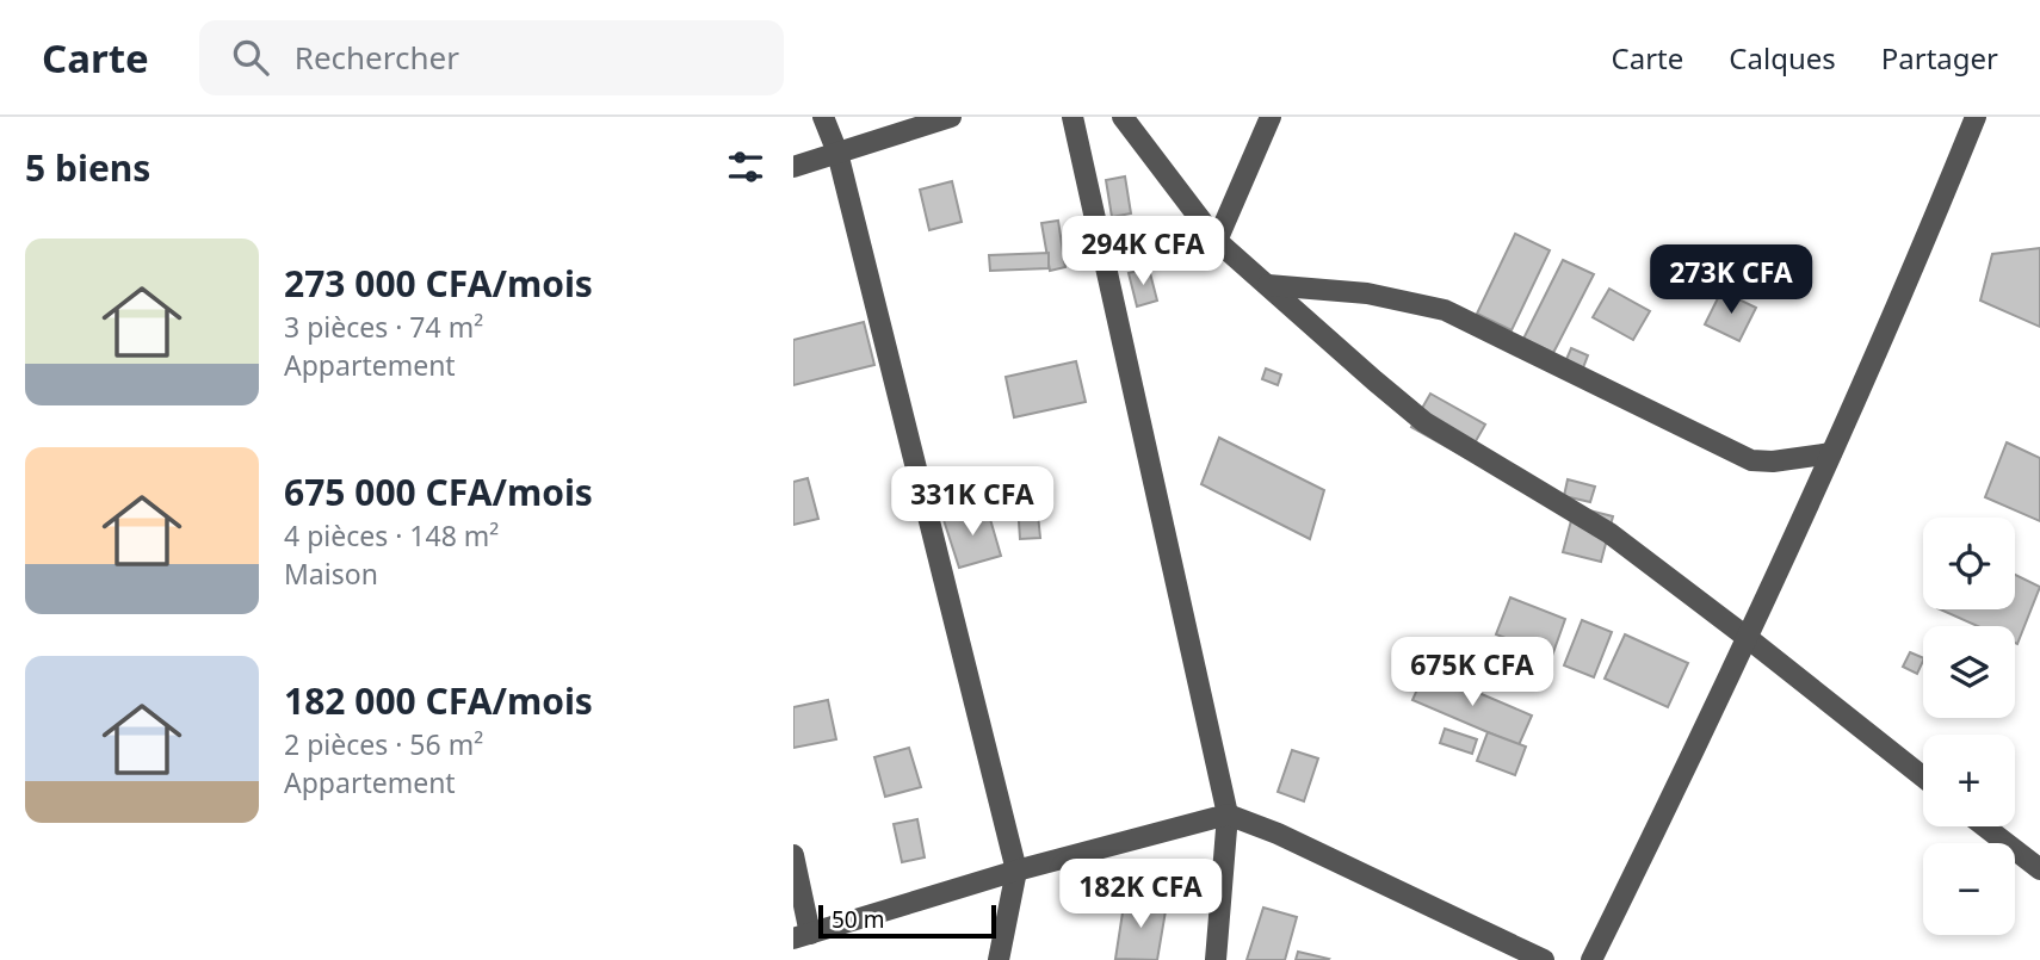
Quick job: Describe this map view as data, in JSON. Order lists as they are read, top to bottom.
{
  "scale_bar": "50 m",
  "page": {
    "header": "Carte",
    "search": "Rechercher",
    "nav": ["Carte", "Calques", "Partager"],
    "heading": "5 biens",
    "price": [
      "294K CFA",
      "273K CFA",
      "331K CFA",
      "675K CFA",
      "182K CFA"
    ],
    "list": [
      {
        "name": "273 000 CFA/mois",
        "note": "3 pièces · 74 m² · Appartement"
      },
      {
        "name": "675 000 CFA/mois",
        "note": "4 pièces · 148 m² · Maison"
      },
      {
        "name": "182 000 CFA/mois",
        "note": "2 pièces · 56 m² · Appartement"
      }
    ],
    "map_buttons": ["+", "−"],
    "scale": "50 m"
  }
}
